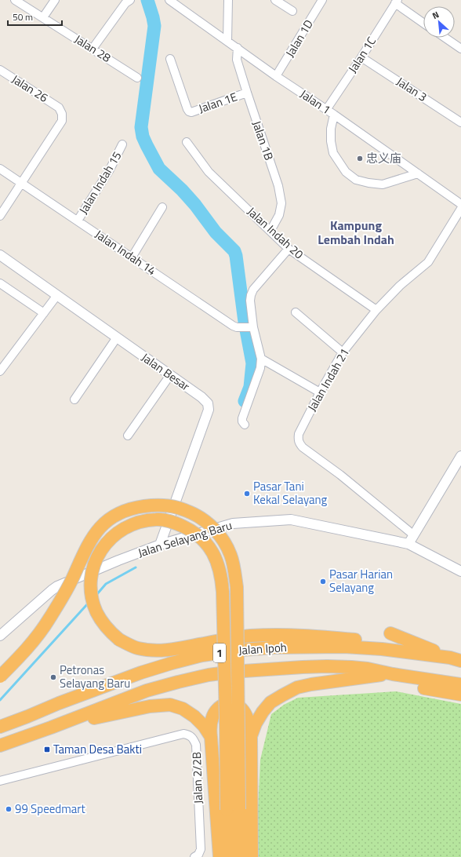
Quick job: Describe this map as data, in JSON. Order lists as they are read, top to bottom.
{
  "streets": {
    "highway": ["Jalan Ipoh", "1"],
    "street": [
      "Jalan 1D",
      "Jalan 28",
      "Jalan 1C",
      "Jalan 26",
      "Jalan 3",
      "Jalan 1",
      "Jalan 1E",
      "Jalan 1B",
      "Jalan Indah 15",
      "Jalan Indah 20",
      "Jalan Indah 14",
      "Jalan Besar",
      "Jalan Indah 21",
      "Jalan Selayang Baru",
      "Jalan 2/2B"
    ]
  },
  "crossings": [
    ["Jalan 1D", "Jalan 1"],
    ["Jalan 1C", "Jalan 3"],
    ["Jalan 1C", "Jalan 1"],
    ["Jalan 26", "Jalan Indah 14"],
    ["Jalan 1", "Jalan 1B"],
    ["Jalan 1E", "Jalan 1B"],
    ["Jalan 1B", "Jalan Indah 20"],
    ["Jalan Indah 15", "Jalan Indah 14"],
    ["Jalan Indah 20", "Jalan Indah 21"],
    ["Jalan Besar", "Jalan Selayang Baru"]
  ],
  "districts": ["Kampung Lembah Indah"],
  "places": {
    "other": [
      "忠义庙",
      "Pasar Tani Kekal Selayang",
      "Pasar Harian Selayang",
      "Petronas Selayang Baru",
      "99 Speedmart"
    ],
    "transit": ["Taman Desa Bakti"]
  },
  "scale_bar": "50 m",
  "north": "top left"
}
